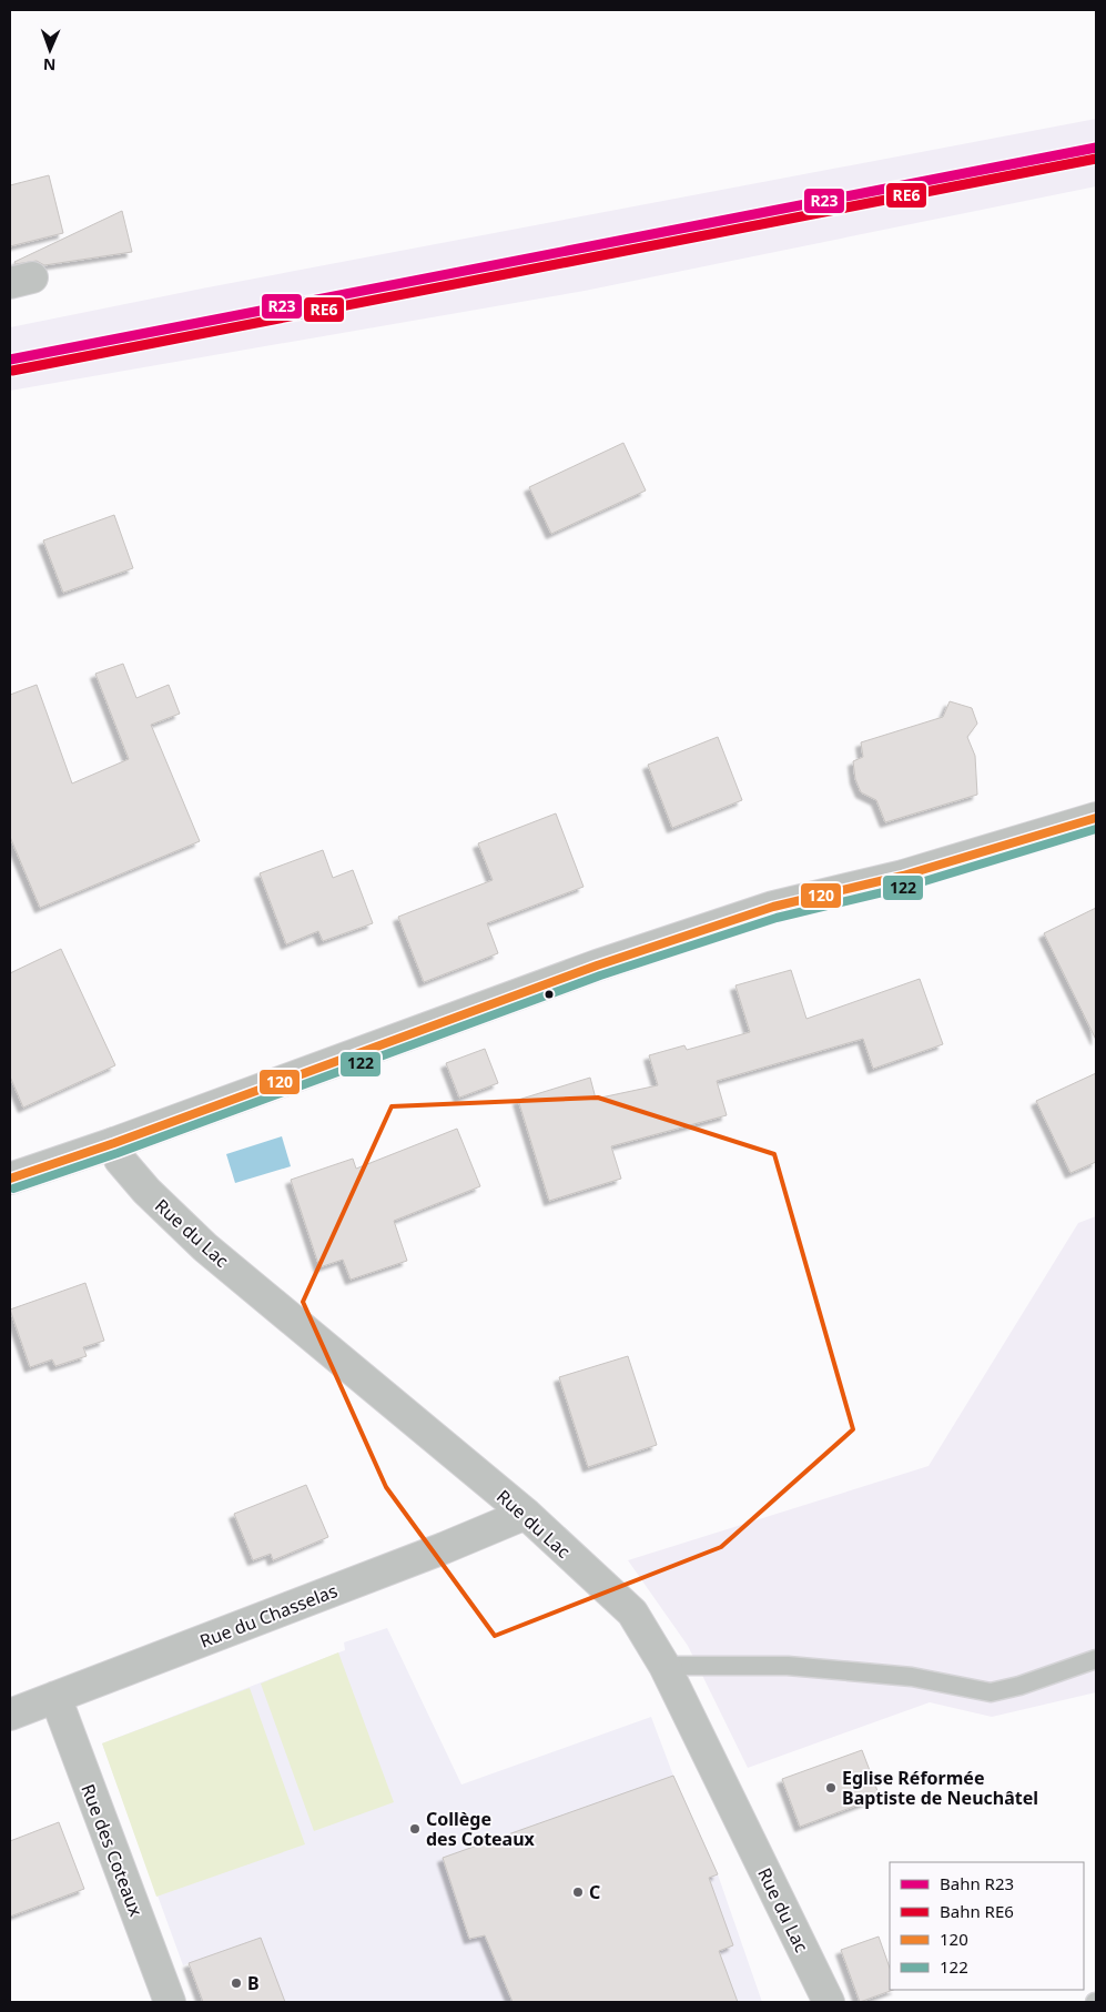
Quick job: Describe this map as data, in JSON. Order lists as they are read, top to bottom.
{
  "streets": {
    "street": ["Rue du Lac", "Rue du Chasselas", "Rue des Coteaux"]
  },
  "crossings": [
    ["Rue du Lac", "Rue du Chasselas"],
    ["Rue du Chasselas", "Rue des Coteaux"]
  ],
  "places": [
    "Eglise Réformée Baptiste de Neuchâtel",
    "Collège des Coteaux",
    "C",
    "B"
  ],
  "lines": [
    "rail line R23",
    "rail line RE6",
    "transit line 120",
    "transit line 122"
  ],
  "legend": [
    "Bahn R23",
    "Bahn RE6",
    "120",
    "122"
  ],
  "north": "bottom"
}
